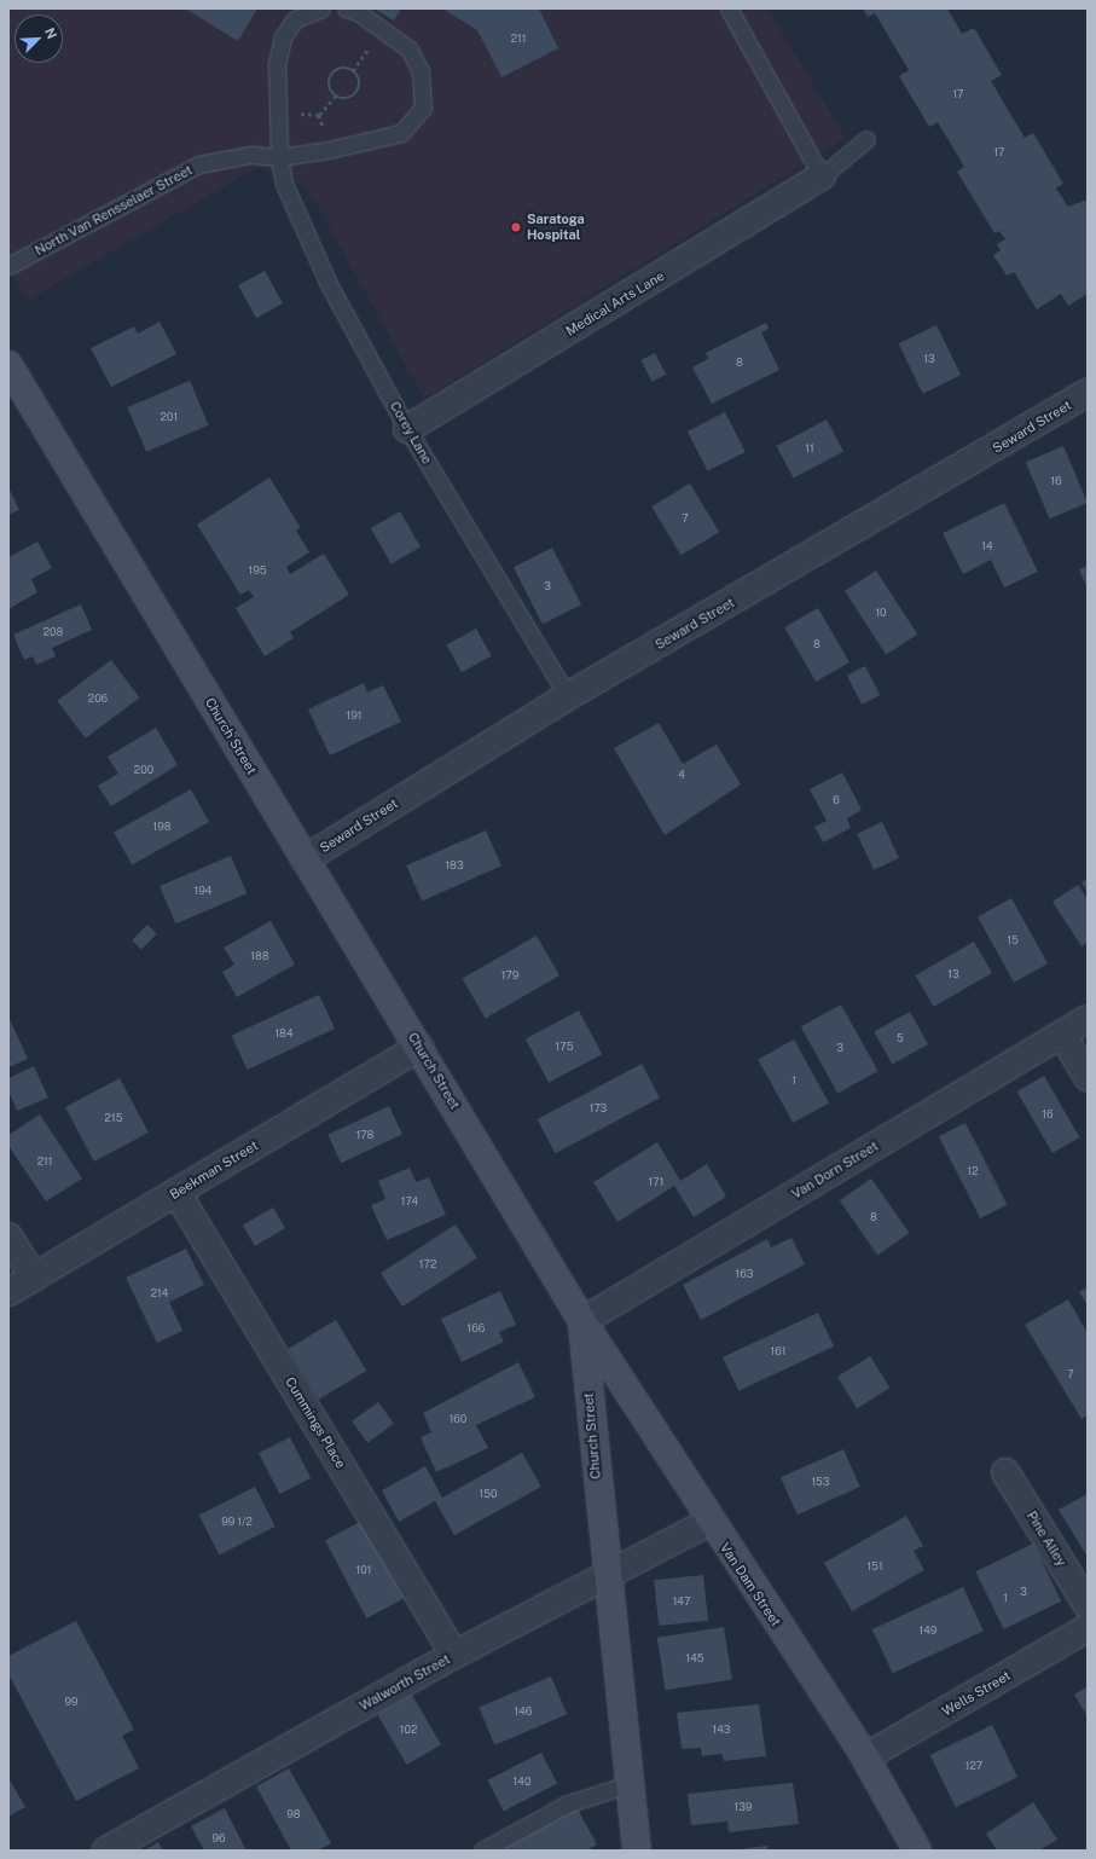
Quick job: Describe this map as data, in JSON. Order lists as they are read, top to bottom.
{
  "streets": {
    "main road": ["Church Street", "Van Dam Street"],
    "street": [
      "Medical Arts Lane",
      "Seward Street",
      "Beekman Street",
      "Van Dorn Street",
      "Cummings Place",
      "Pine Alley",
      "Walworth Street",
      "Wells Street"
    ],
    "lane": ["North Van Rensselaer Street", "Corey Lane"]
  },
  "crossings": [
    ["North Van Rensselaer Street", "Corey Lane"],
    ["Medical Arts Lane", "Corey Lane"],
    ["Seward Street", "Corey Lane"],
    ["Seward Street", "Church Street"],
    ["Church Street", "Beekman Street"],
    ["Church Street", "Van Dorn Street"],
    ["Church Street", "Van Dam Street"],
    ["Church Street", "Walworth Street"],
    ["Beekman Street", "Cummings Place"],
    ["Van Dorn Street", "Van Dam Street"],
    ["Cummings Place", "Walworth Street"],
    ["Van Dam Street", "Walworth Street"],
    ["Van Dam Street", "Wells Street"]
  ],
  "places": ["Saratoga Hospital"],
  "house_numbers": [
    "211",
    "17",
    "17",
    "13",
    "8",
    "201",
    "11",
    "16",
    "7",
    "14",
    "195",
    "3",
    "10",
    "208",
    "8",
    "206",
    "191",
    "200",
    "4",
    "6",
    "198",
    "183",
    "194",
    "15",
    "188",
    "13",
    "179",
    "184",
    "5",
    "175",
    "3",
    "1",
    "173",
    "16",
    "215",
    "178",
    "211",
    "12",
    "171",
    "174",
    "8",
    "172",
    "163",
    "214",
    "166",
    "161",
    "7",
    "160",
    "153",
    "150",
    "99 1/2",
    "151",
    "101",
    "3",
    "1",
    "147",
    "149",
    "145",
    "99",
    "146",
    "102",
    "143",
    "127",
    "140",
    "139",
    "98",
    "96"
  ],
  "north": "top right"
}
